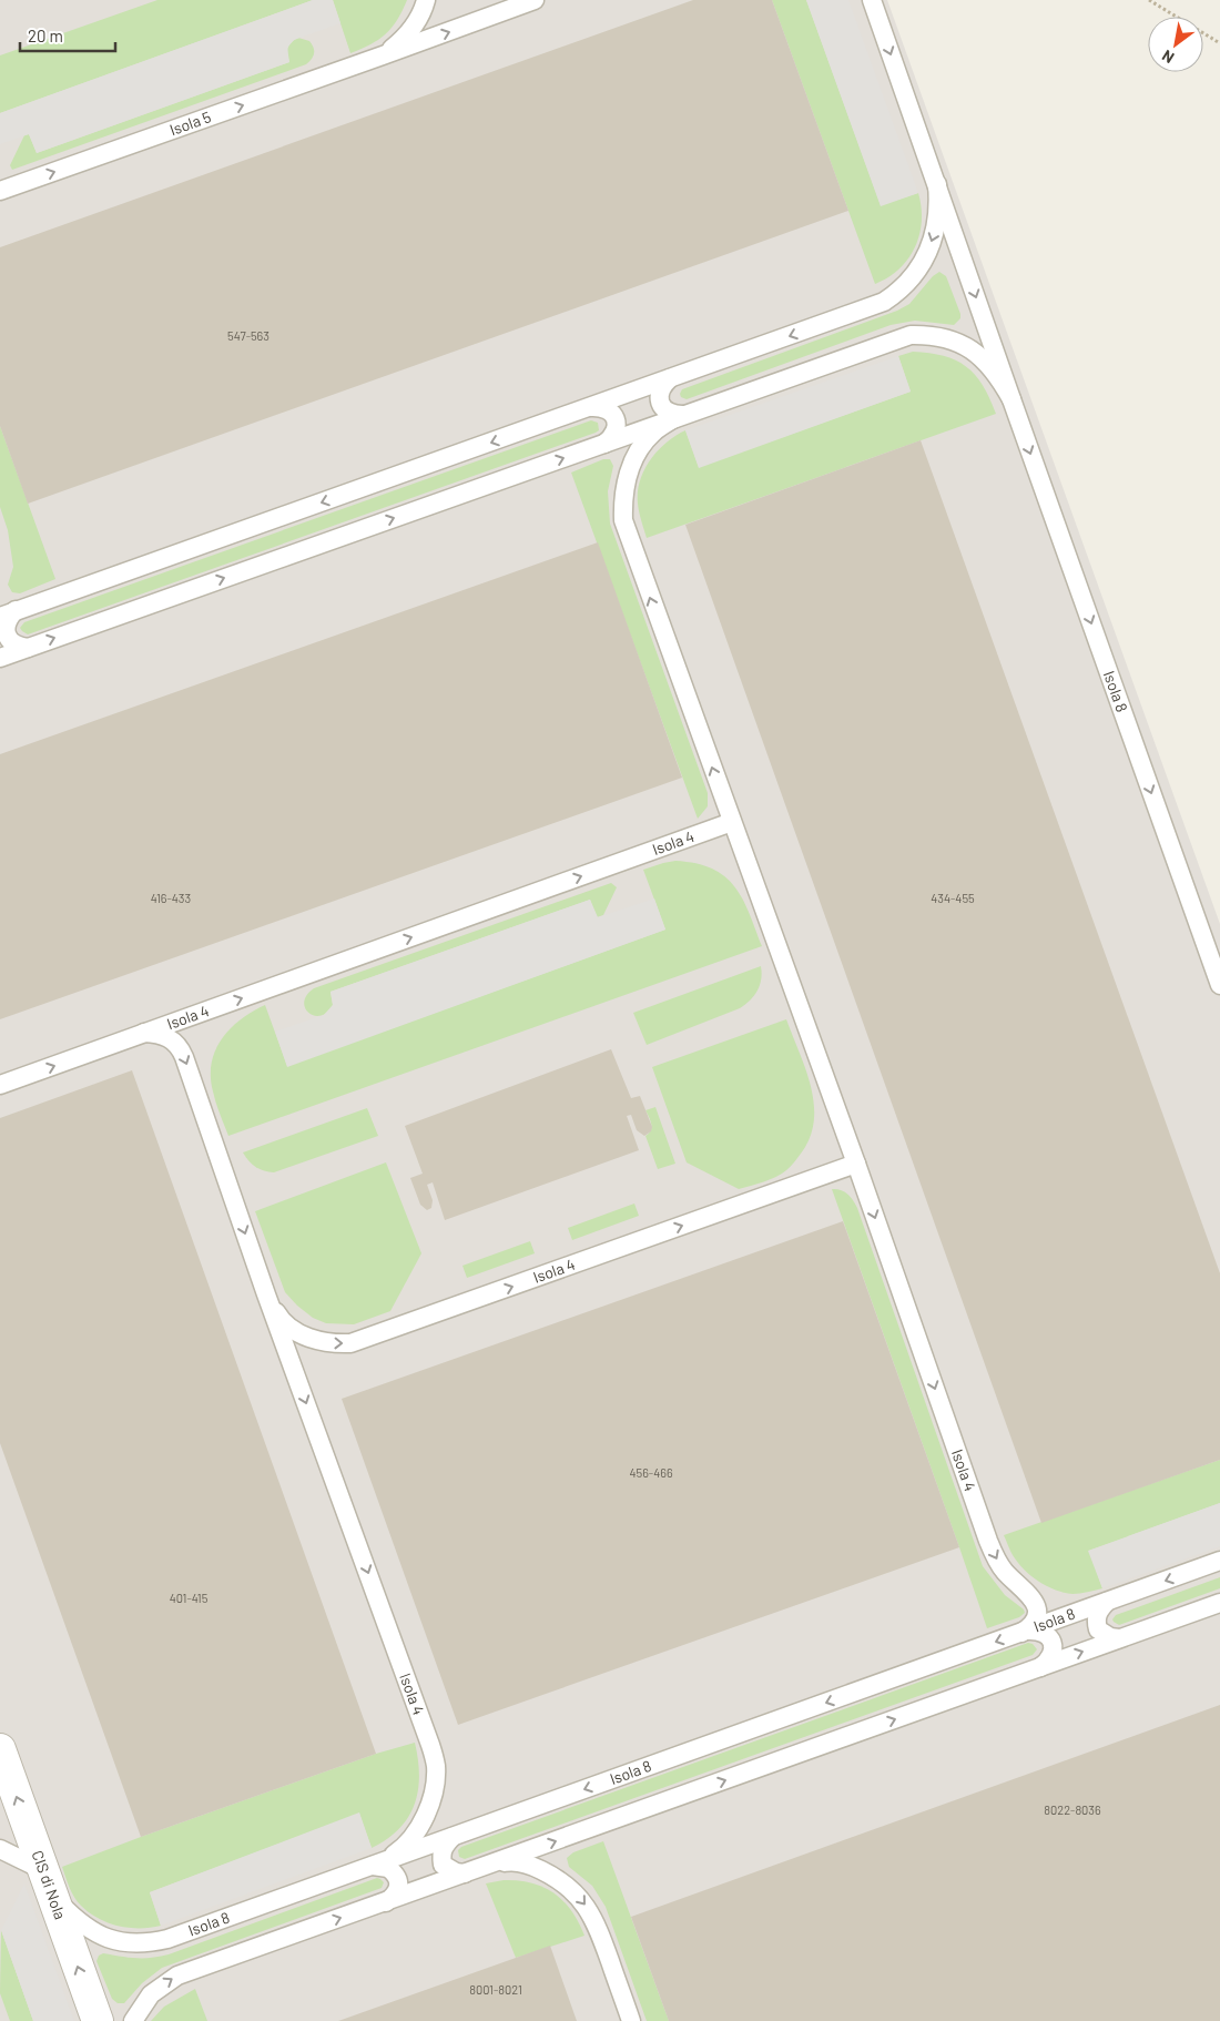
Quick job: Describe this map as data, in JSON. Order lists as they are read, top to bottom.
{
  "streets": {
    "street": ["CIS di Nola"],
    "lane": ["Isola 5", "Isola 8", "Isola 4"]
  },
  "crossings": [
    ["Isola 8", "Isola 4"],
    ["Isola 8", "CIS di Nola"]
  ],
  "one_way": ["Isola 5", "CIS di Nola"],
  "house_numbers": [
    "547-563",
    "416-433",
    "434-455",
    "456-466",
    "401-415",
    "8022-8036",
    "8001-8021"
  ],
  "scale_bar": "20 m",
  "north": "bottom left"
}
